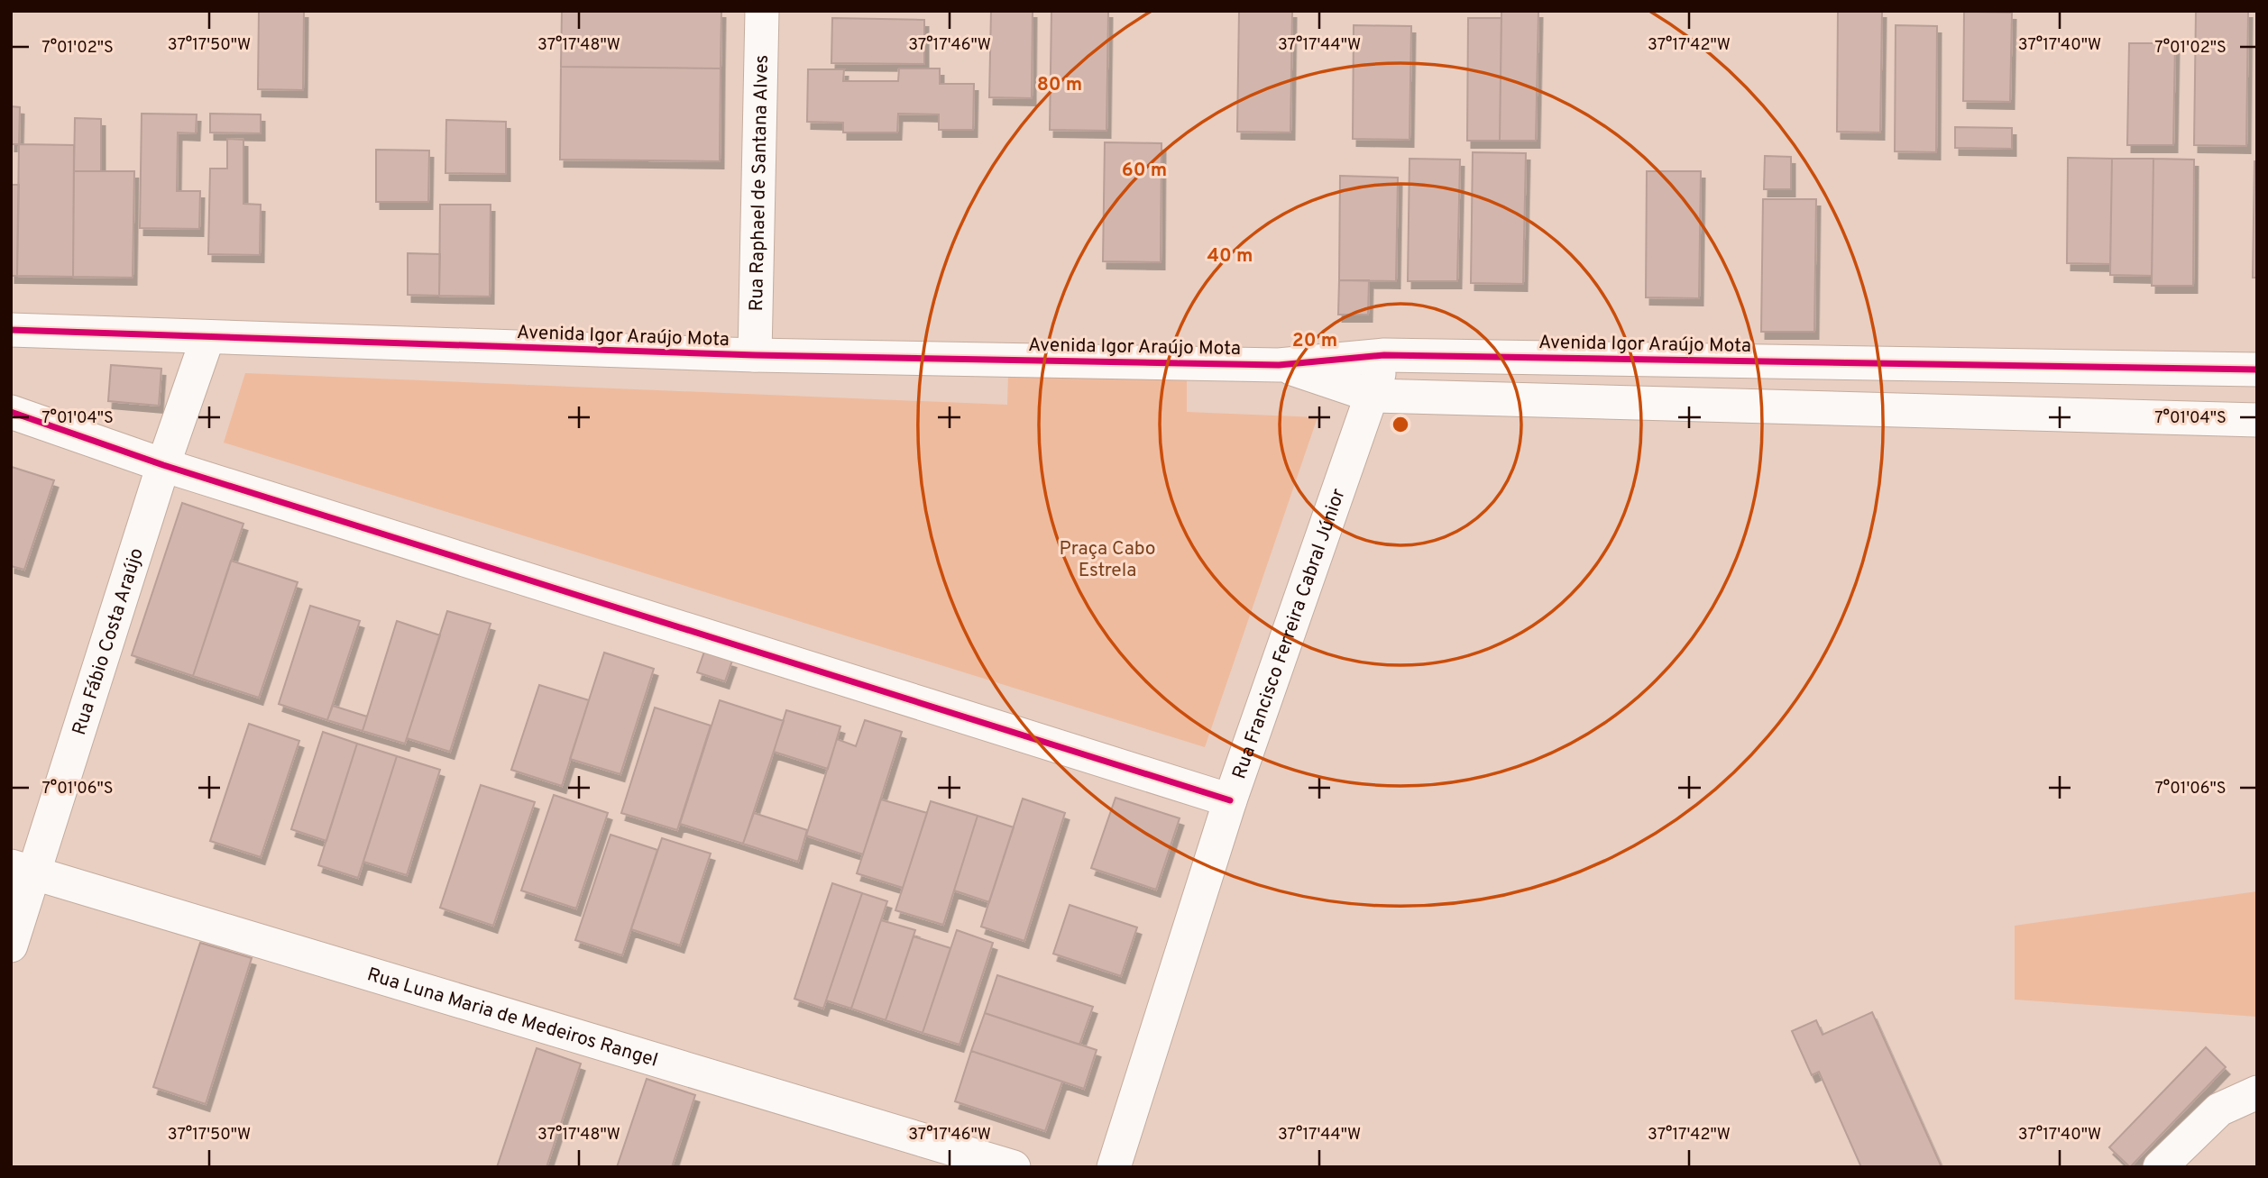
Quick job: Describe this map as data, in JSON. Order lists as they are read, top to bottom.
{
  "streets": {
    "street": [
      "Rua Raphael de Santana Alves",
      "Avenida Igor Araújo Mota",
      "Rua Francisco Ferreira Cabral Júnior",
      "Rua Fábio Costa Araújo",
      "Rua Luna Maria de Medeiros Rangel"
    ]
  },
  "crossings": [
    ["Rua Raphael de Santana Alves", "Avenida Igor Araújo Mota"],
    ["Avenida Igor Araújo Mota", "Rua Francisco Ferreira Cabral Júnior"],
    ["Avenida Igor Araújo Mota", "Rua Fábio Costa Araújo"],
    ["Rua Fábio Costa Araújo", "Rua Luna Maria de Medeiros Rangel"]
  ],
  "parks": ["Praça Cabo Estrela"],
  "coordinates": [
    "37°17'50\"W",
    "37°17'48\"W",
    "37°17'46\"W",
    "37°17'44\"W",
    "37°17'42\"W",
    "37°17'40\"W",
    "7°01'02\"S",
    "7°01'04\"S",
    "7°01'06\"S"
  ],
  "rings": [
    "80 m",
    "60 m",
    "40 m",
    "20 m"
  ]
}
